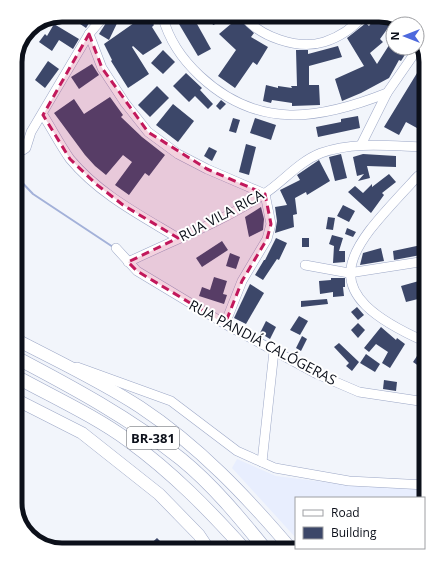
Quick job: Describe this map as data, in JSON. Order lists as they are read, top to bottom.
{
  "streets": {
    "highway": ["BR-381"],
    "street": ["RUA VILA RICA", "RUA PANDIÁ CALÓGERAS"]
  },
  "crossings": [
    ["RUA VILA RICA", "RUA PANDIÁ CALÓGERAS"]
  ],
  "legend": ["Road", "Building"],
  "north": "left"
}
